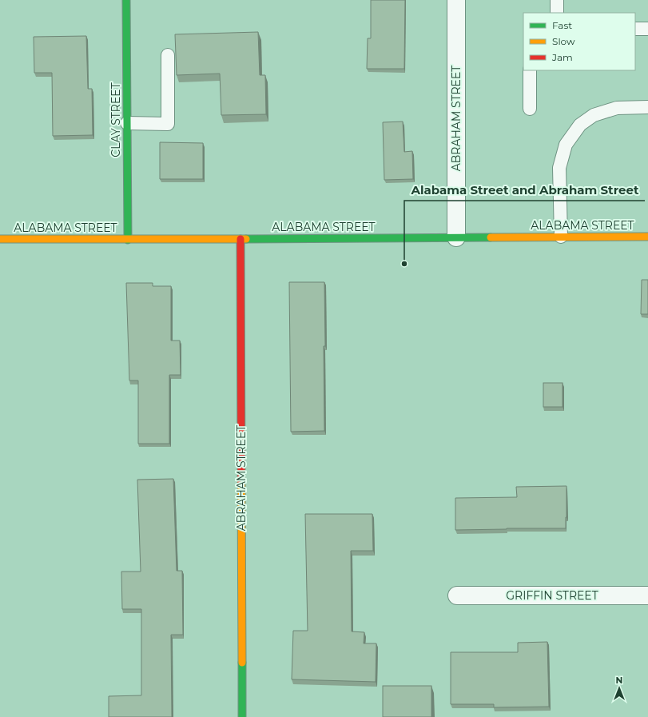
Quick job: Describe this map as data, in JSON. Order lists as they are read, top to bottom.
{
  "streets": {
    "street": [
      "ABRAHAM STREET",
      "CLAY STREET",
      "ALABAMA STREET",
      "GRIFFIN STREET"
    ]
  },
  "crossings": [
    ["ABRAHAM STREET", "ALABAMA STREET"],
    ["CLAY STREET", "ALABAMA STREET"]
  ],
  "places": ["Alabama Street and Abraham Street"],
  "legend": ["Fast", "Slow", "Jam"],
  "north": "top"
}
